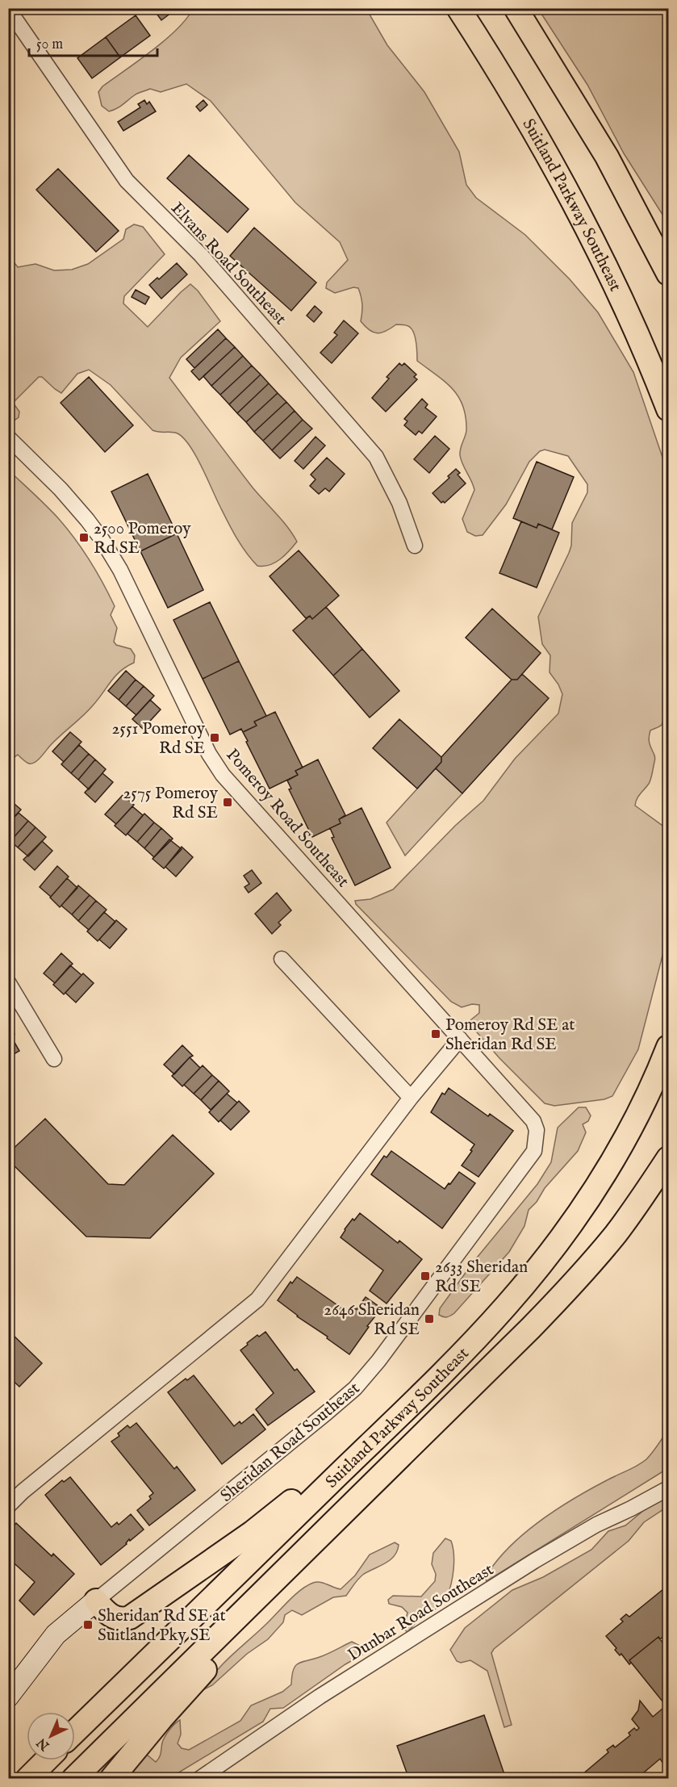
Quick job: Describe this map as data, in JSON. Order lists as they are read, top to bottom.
{
  "streets": {
    "highway": ["Suitland Parkway Southeast"],
    "main road": ["Sheridan Road Southeast"],
    "street": ["Elvans Road Southeast", "Pomeroy Road Southeast", "Dunbar Road Southeast"]
  },
  "crossings": [
    ["Pomeroy Road Southeast", "Sheridan Road Southeast"]
  ],
  "places": {
    "transit": [
      "2500 Pomeroy Rd SE",
      "2551 Pomeroy Rd SE",
      "2575 Pomeroy Rd SE",
      "Pomeroy Rd SE at Sheridan Rd SE",
      "2633 Sheridan Rd SE",
      "2646 Sheridan Rd SE",
      "Sheridan Rd SE at Suitland Pky SE"
    ]
  },
  "scale_bar": "50 m",
  "north": "bottom left"
}
